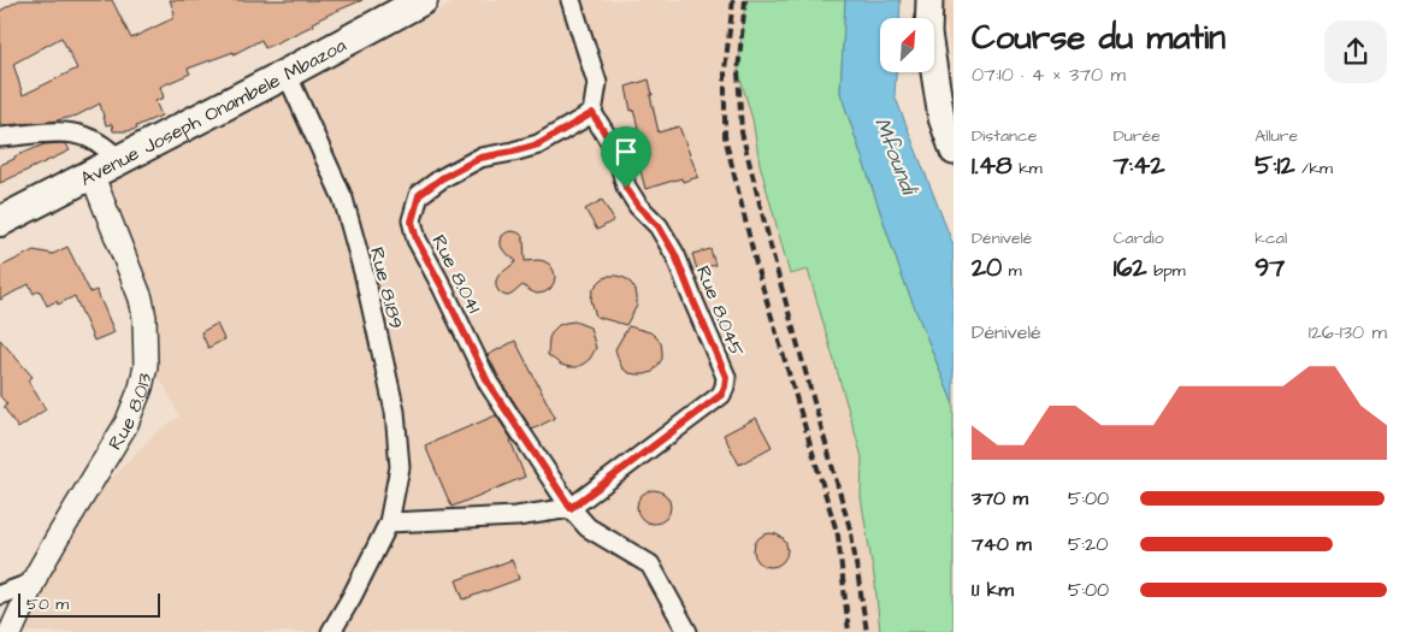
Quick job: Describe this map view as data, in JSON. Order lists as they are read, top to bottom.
{
  "streets": {
    "main road": ["Avenue Joseph Onambele Mbazoa"],
    "street": [
      "Rue 8.041",
      "Rue 8.189",
      "Rue 8.045",
      "Rue 8.013"
    ]
  },
  "crossings": [
    ["Avenue Joseph Onambele Mbazoa", "Rue 8.189"],
    ["Avenue Joseph Onambele Mbazoa", "Rue 8.013"],
    ["Rue 8.041", "Rue 8.045"]
  ],
  "water": ["Mfoundi"],
  "scale_bar": "50 m",
  "north": "top right",
  "page": {
    "heading": ["Course du matin", "07:10 · 4 × 370 m"],
    "stats": [
      ["Distance", "1.48 km"],
      ["Durée", "7:42"],
      ["Allure", "5:12 /km"],
      ["Dénivelé", "20 m"],
      ["Cardio", "162 bpm"],
      ["kcal", "97"]
    ],
    "chart": ["Dénivelé", "126–130 m"],
    "list": [
      {
        "name": "370 m",
        "note": "5:00"
      },
      {
        "name": "740 m",
        "note": "5:20"
      },
      {
        "name": "1.1 km",
        "note": "5:00"
      }
    ],
    "scale": "50 m"
  }
}
